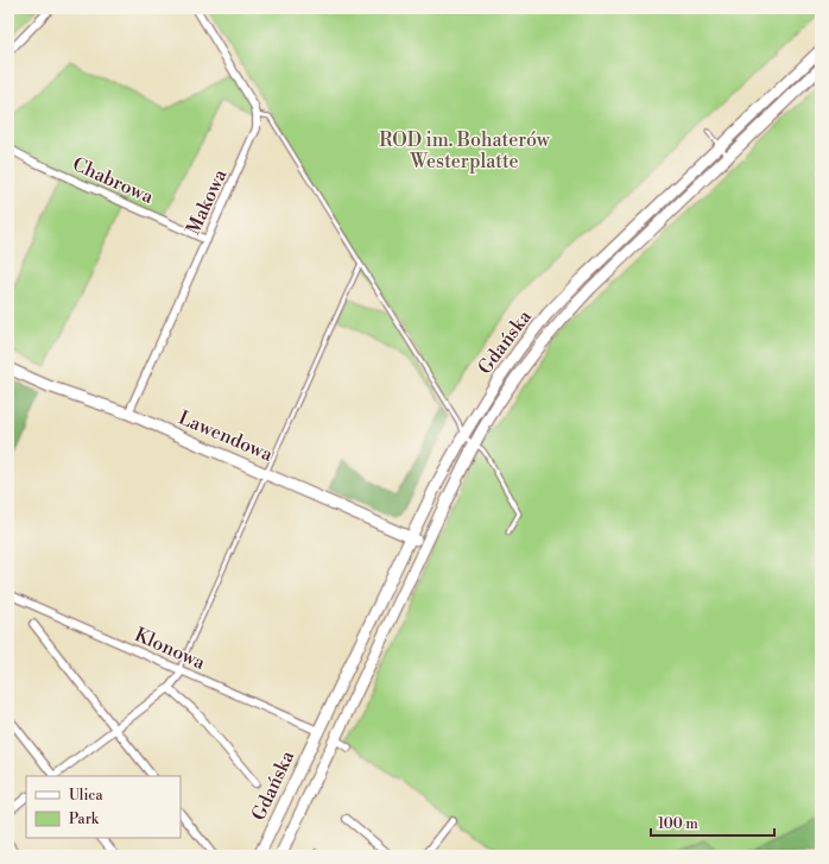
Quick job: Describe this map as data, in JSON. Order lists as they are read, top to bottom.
{
  "streets": {
    "main road": ["Gdańska", "Lawendowa"],
    "street": ["Chabrowa", "Makowa", "Klonowa"]
  },
  "crossings": [
    ["Chabrowa", "Makowa"],
    ["Makowa", "Lawendowa"],
    ["Gdańska", "Lawendowa"],
    ["Gdańska", "Klonowa"]
  ],
  "parks": ["ROD im. Bohaterów Westerplatte"],
  "legend": ["Ulica", "Park"],
  "scale_bar": "100 m"
}
